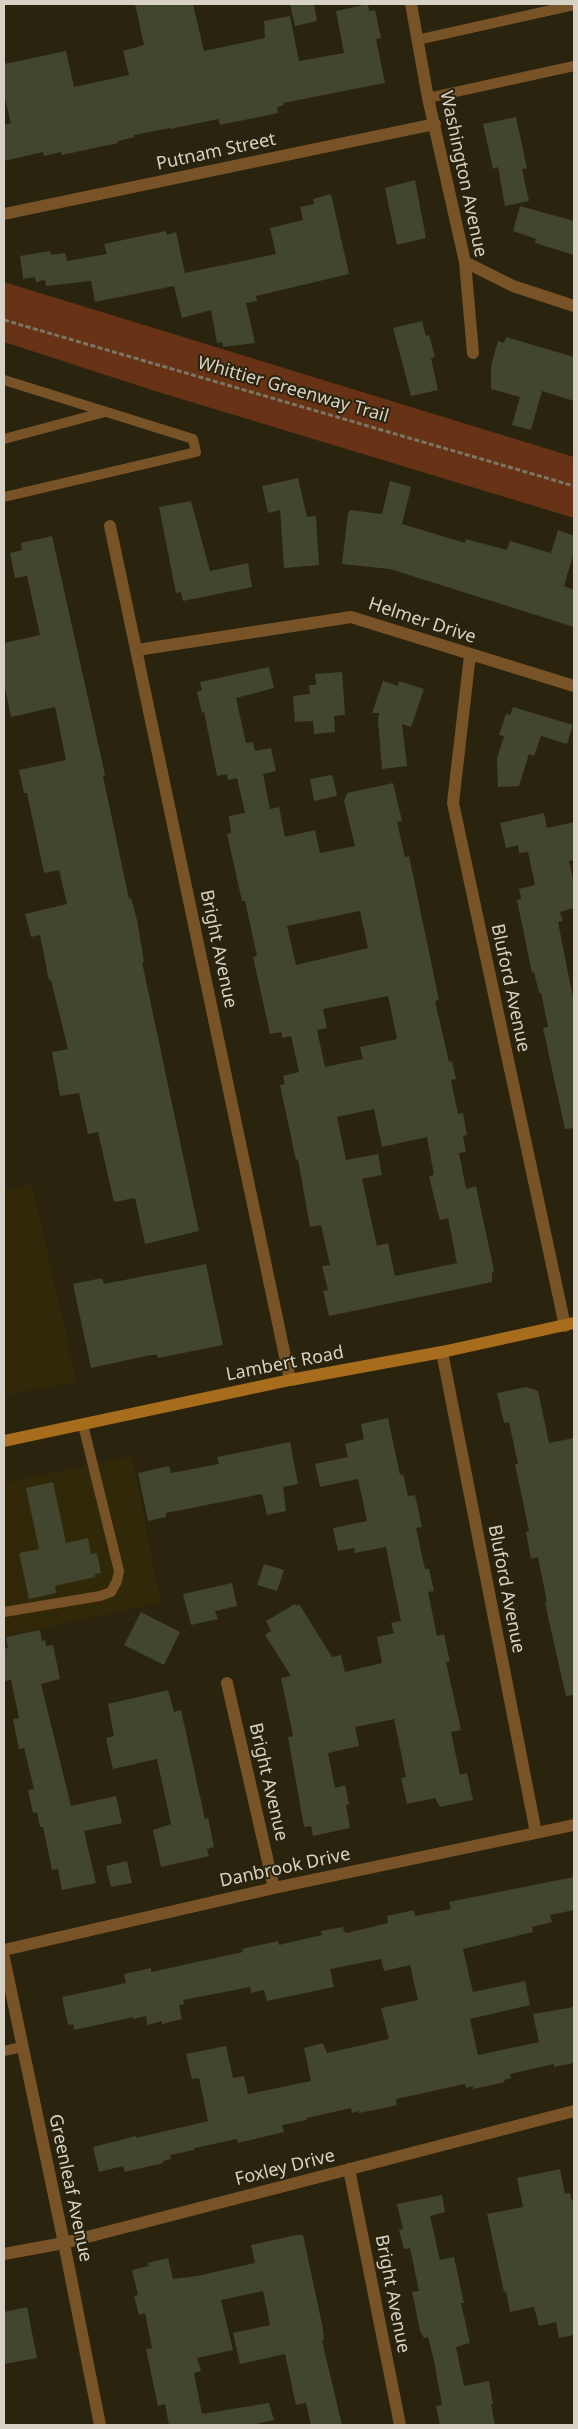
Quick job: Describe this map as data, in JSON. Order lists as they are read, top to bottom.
{
  "streets": {
    "main road": ["Lambert Road"],
    "street": [
      "Putnam Street",
      "Washington Avenue",
      "Helmer Drive",
      "Bright Avenue",
      "Bluford Avenue",
      "Danbrook Drive",
      "Foxley Drive",
      "Greenleaf Avenue"
    ],
    "path": ["Whittier Greenway Trail"]
  },
  "crossings": [
    ["Putnam Street", "Washington Avenue"],
    ["Helmer Drive", "Bright Avenue"],
    ["Helmer Drive", "Bluford Avenue"],
    ["Bright Avenue", "Lambert Road"],
    ["Bright Avenue", "Danbrook Drive"],
    ["Bright Avenue", "Foxley Drive"],
    ["Bluford Avenue", "Lambert Road"],
    ["Bluford Avenue", "Danbrook Drive"],
    ["Foxley Drive", "Greenleaf Avenue"]
  ]
}
